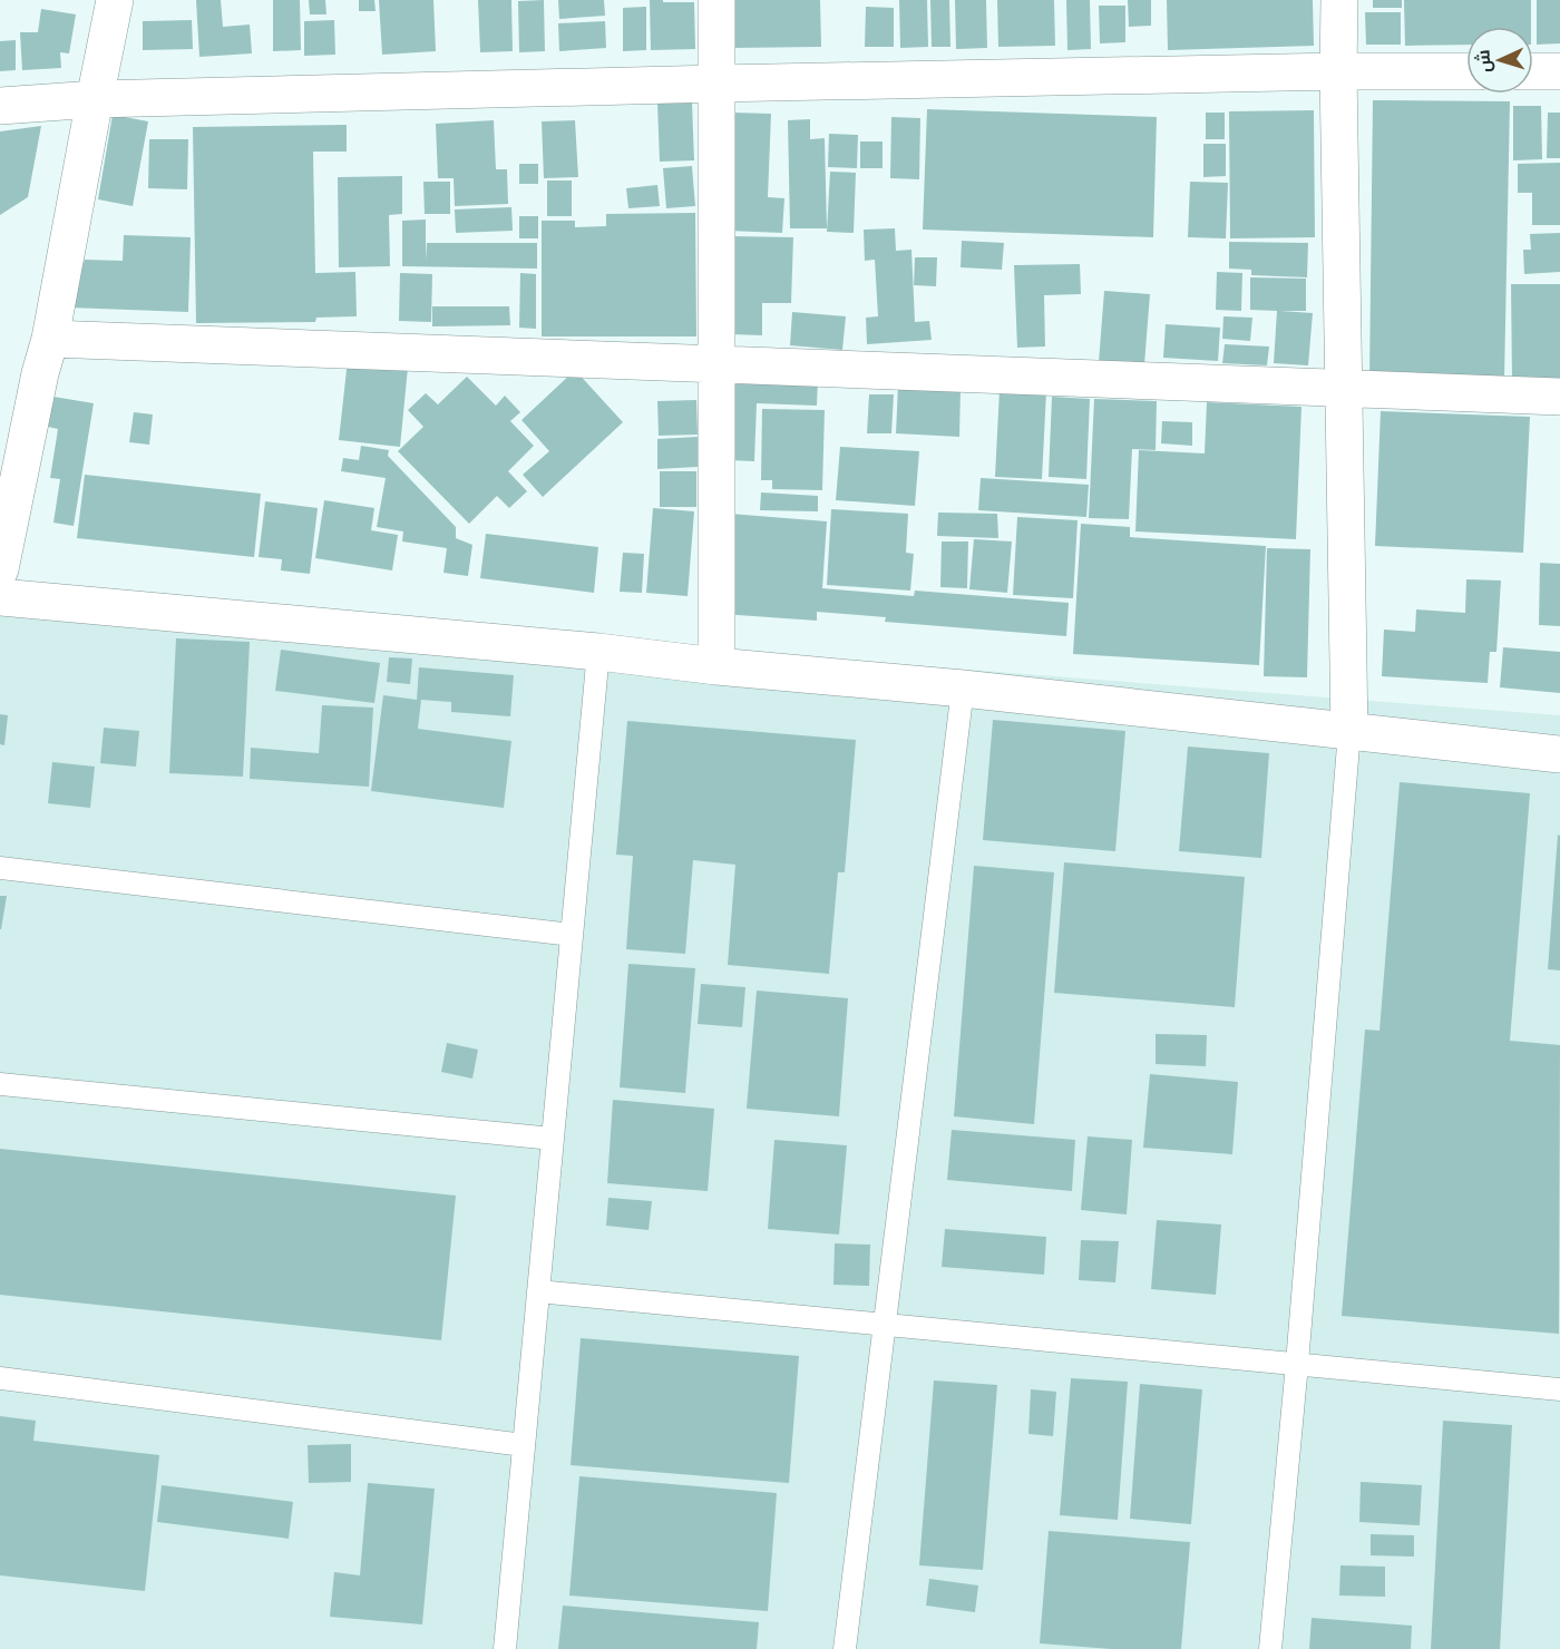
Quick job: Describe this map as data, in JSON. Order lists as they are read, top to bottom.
{
  "north": "left"
}
